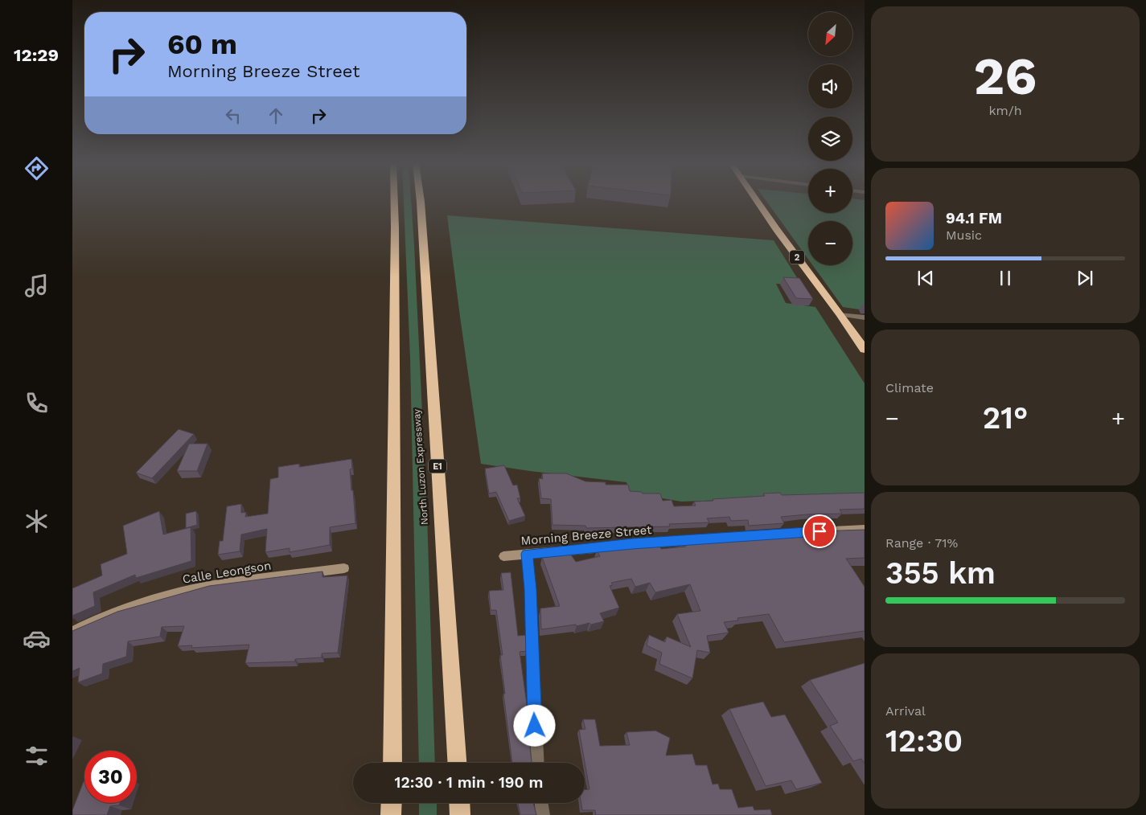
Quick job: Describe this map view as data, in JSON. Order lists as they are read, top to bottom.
{
  "streets": {
    "highway": ["2", "E1", "North Luzon Expressway"],
    "main road": ["Morning Breeze Street", "Calle Leongson"]
  },
  "north": "bottom left",
  "page": {
    "tabs": "12:29",
    "tile": [
      ["26", "km/h"],
      "Climate",
      ["Range · 71%", "355 km"],
      ["Arrival", "12:30"]
    ],
    "map_buttons": ["+", "−"],
    "turn": ["60 m", "Morning Breeze Street"],
    "song": ["94.1 FM", "Music"],
    "heat": ["−", "21°", "+"],
    "limit": "30",
    "trip": "12:30 · 1 min · 190 m"
  }
}
